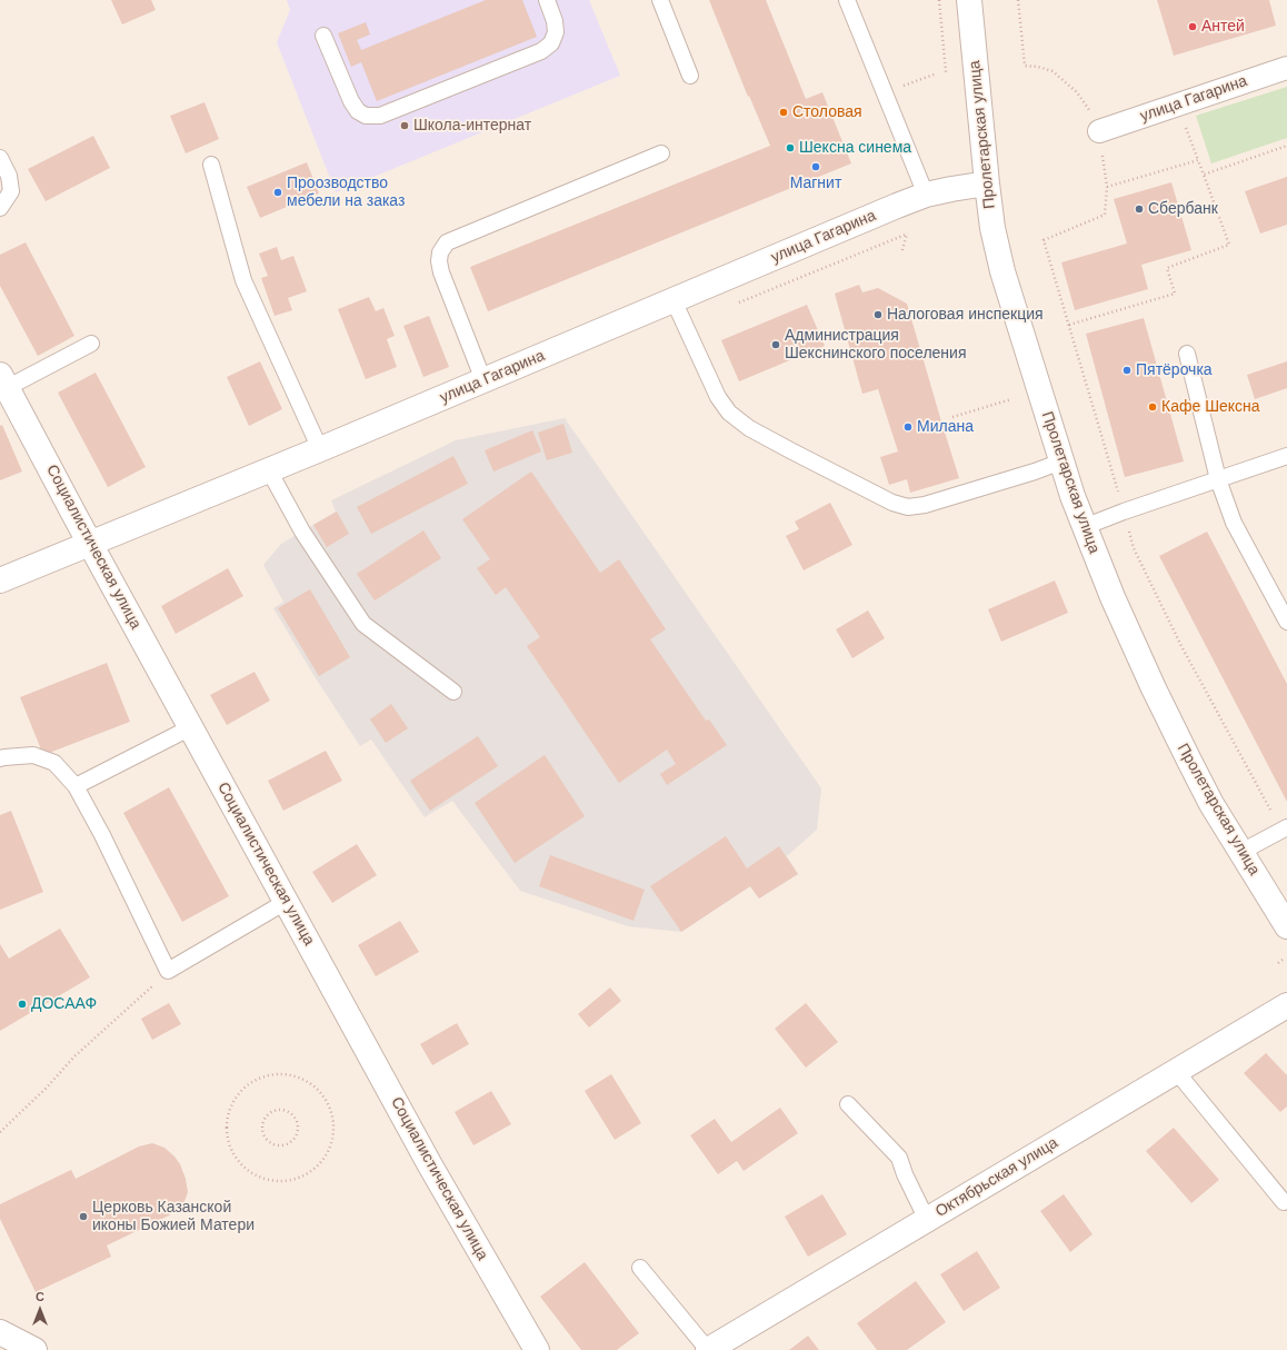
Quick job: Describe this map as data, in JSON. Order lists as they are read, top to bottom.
{
  "streets": {
    "street": [
      "улица Гагарина",
      "Пролетарская улица",
      "Социалистическая улица",
      "Октябрьская улица"
    ]
  },
  "crossings": [
    ["улица Гагарина", "Пролетарская улица"],
    ["улица Гагарина", "Социалистическая улица"]
  ],
  "places": [
    "Антей",
    "Столовая",
    "Школа-интернат",
    "Шексна синема",
    "Магнит",
    "Проозводство мебели на заказ",
    "Сбербанк",
    "Налоговая инспекция",
    "Администрация Шекснинского поселения",
    "Пятёрочка",
    "Кафе Шексна",
    "Милана",
    "ДОСААФ",
    "Церковь Казанской иконы Божией Матери"
  ],
  "north": "top"
}
